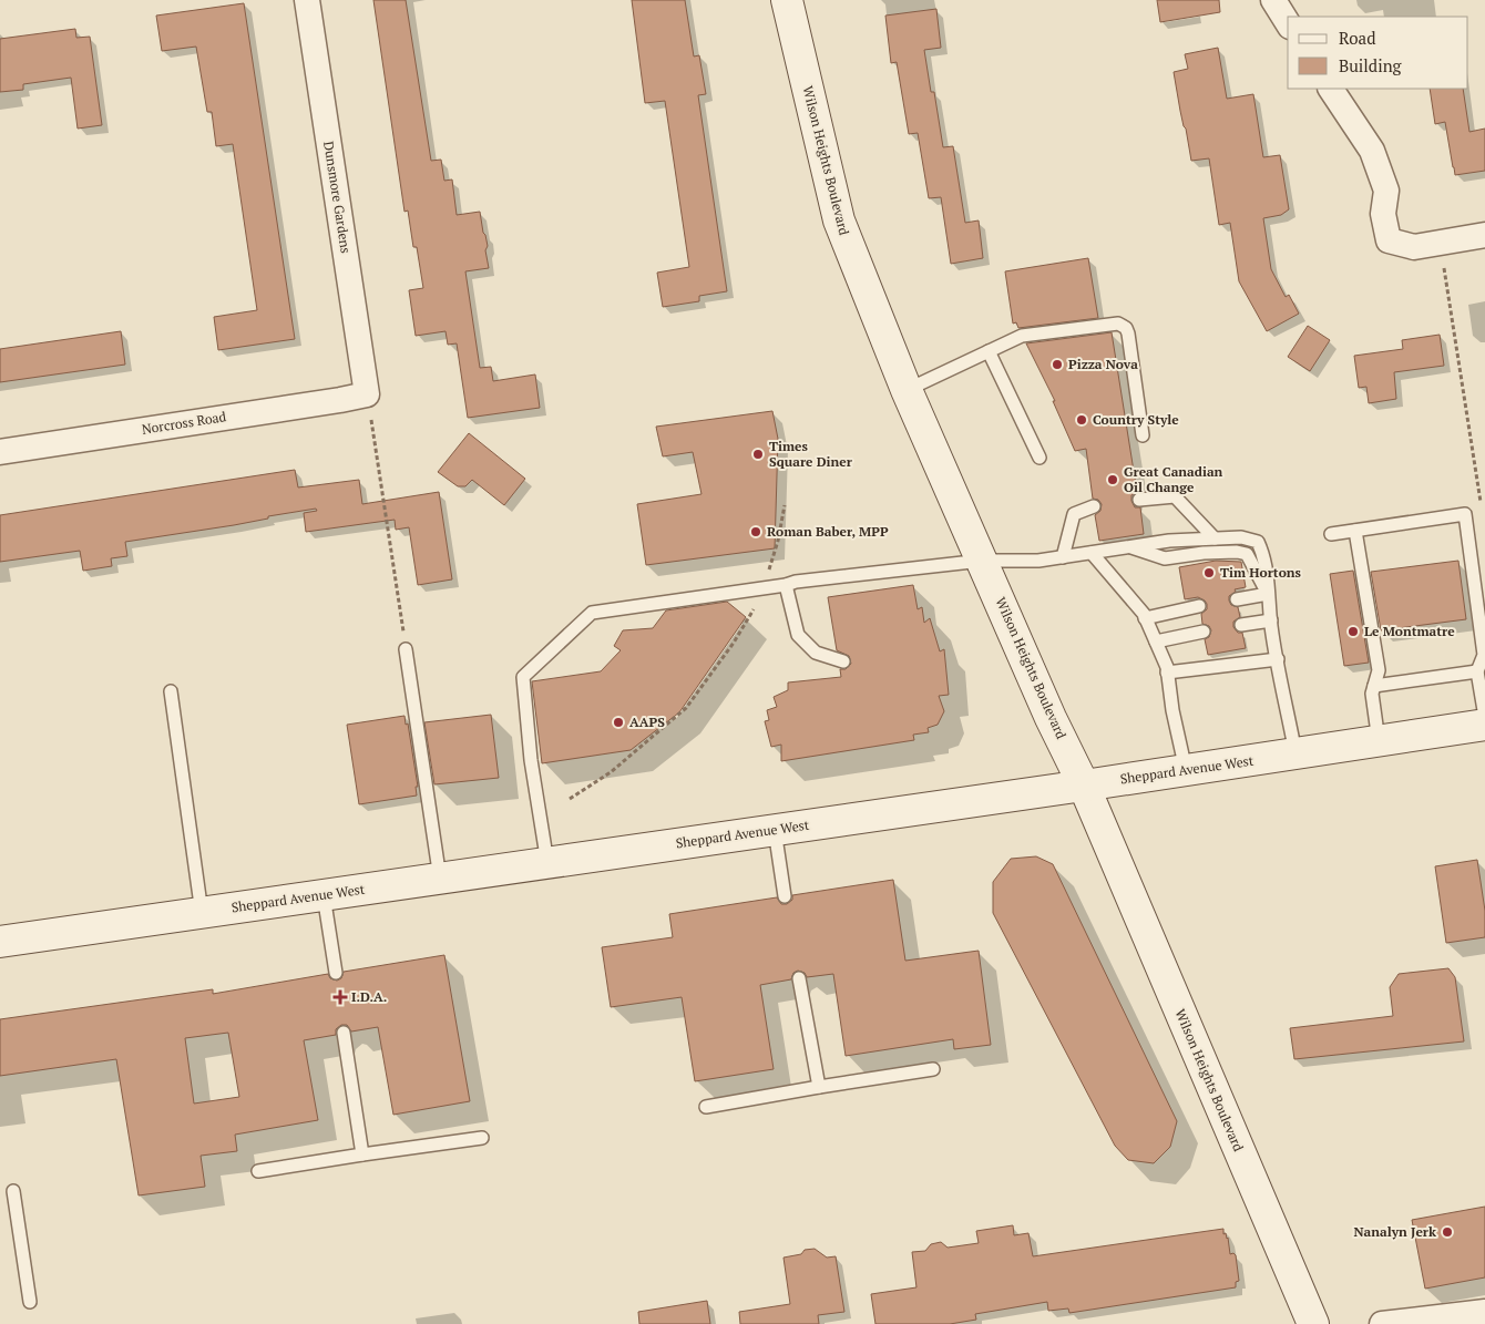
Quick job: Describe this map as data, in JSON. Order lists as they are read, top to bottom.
{
  "streets": {
    "main road": ["Wilson Heights Boulevard", "Sheppard Avenue West"],
    "street": ["Dunsmore Gardens", "Norcross Road"]
  },
  "crossings": [
    ["Wilson Heights Boulevard", "Sheppard Avenue West"],
    ["Dunsmore Gardens", "Norcross Road"]
  ],
  "places": {
    "other": [
      "Pizza Nova",
      "Country Style",
      "Times Square Diner",
      "Great Canadian Oil Change",
      "Roman Baber, MPP",
      "Tim Hortons",
      "Le Montmatre",
      "AAPS",
      "Nanalyn Jerk"
    ],
    "health": ["I.D.A."]
  },
  "legend": ["Road", "Building"]
}
